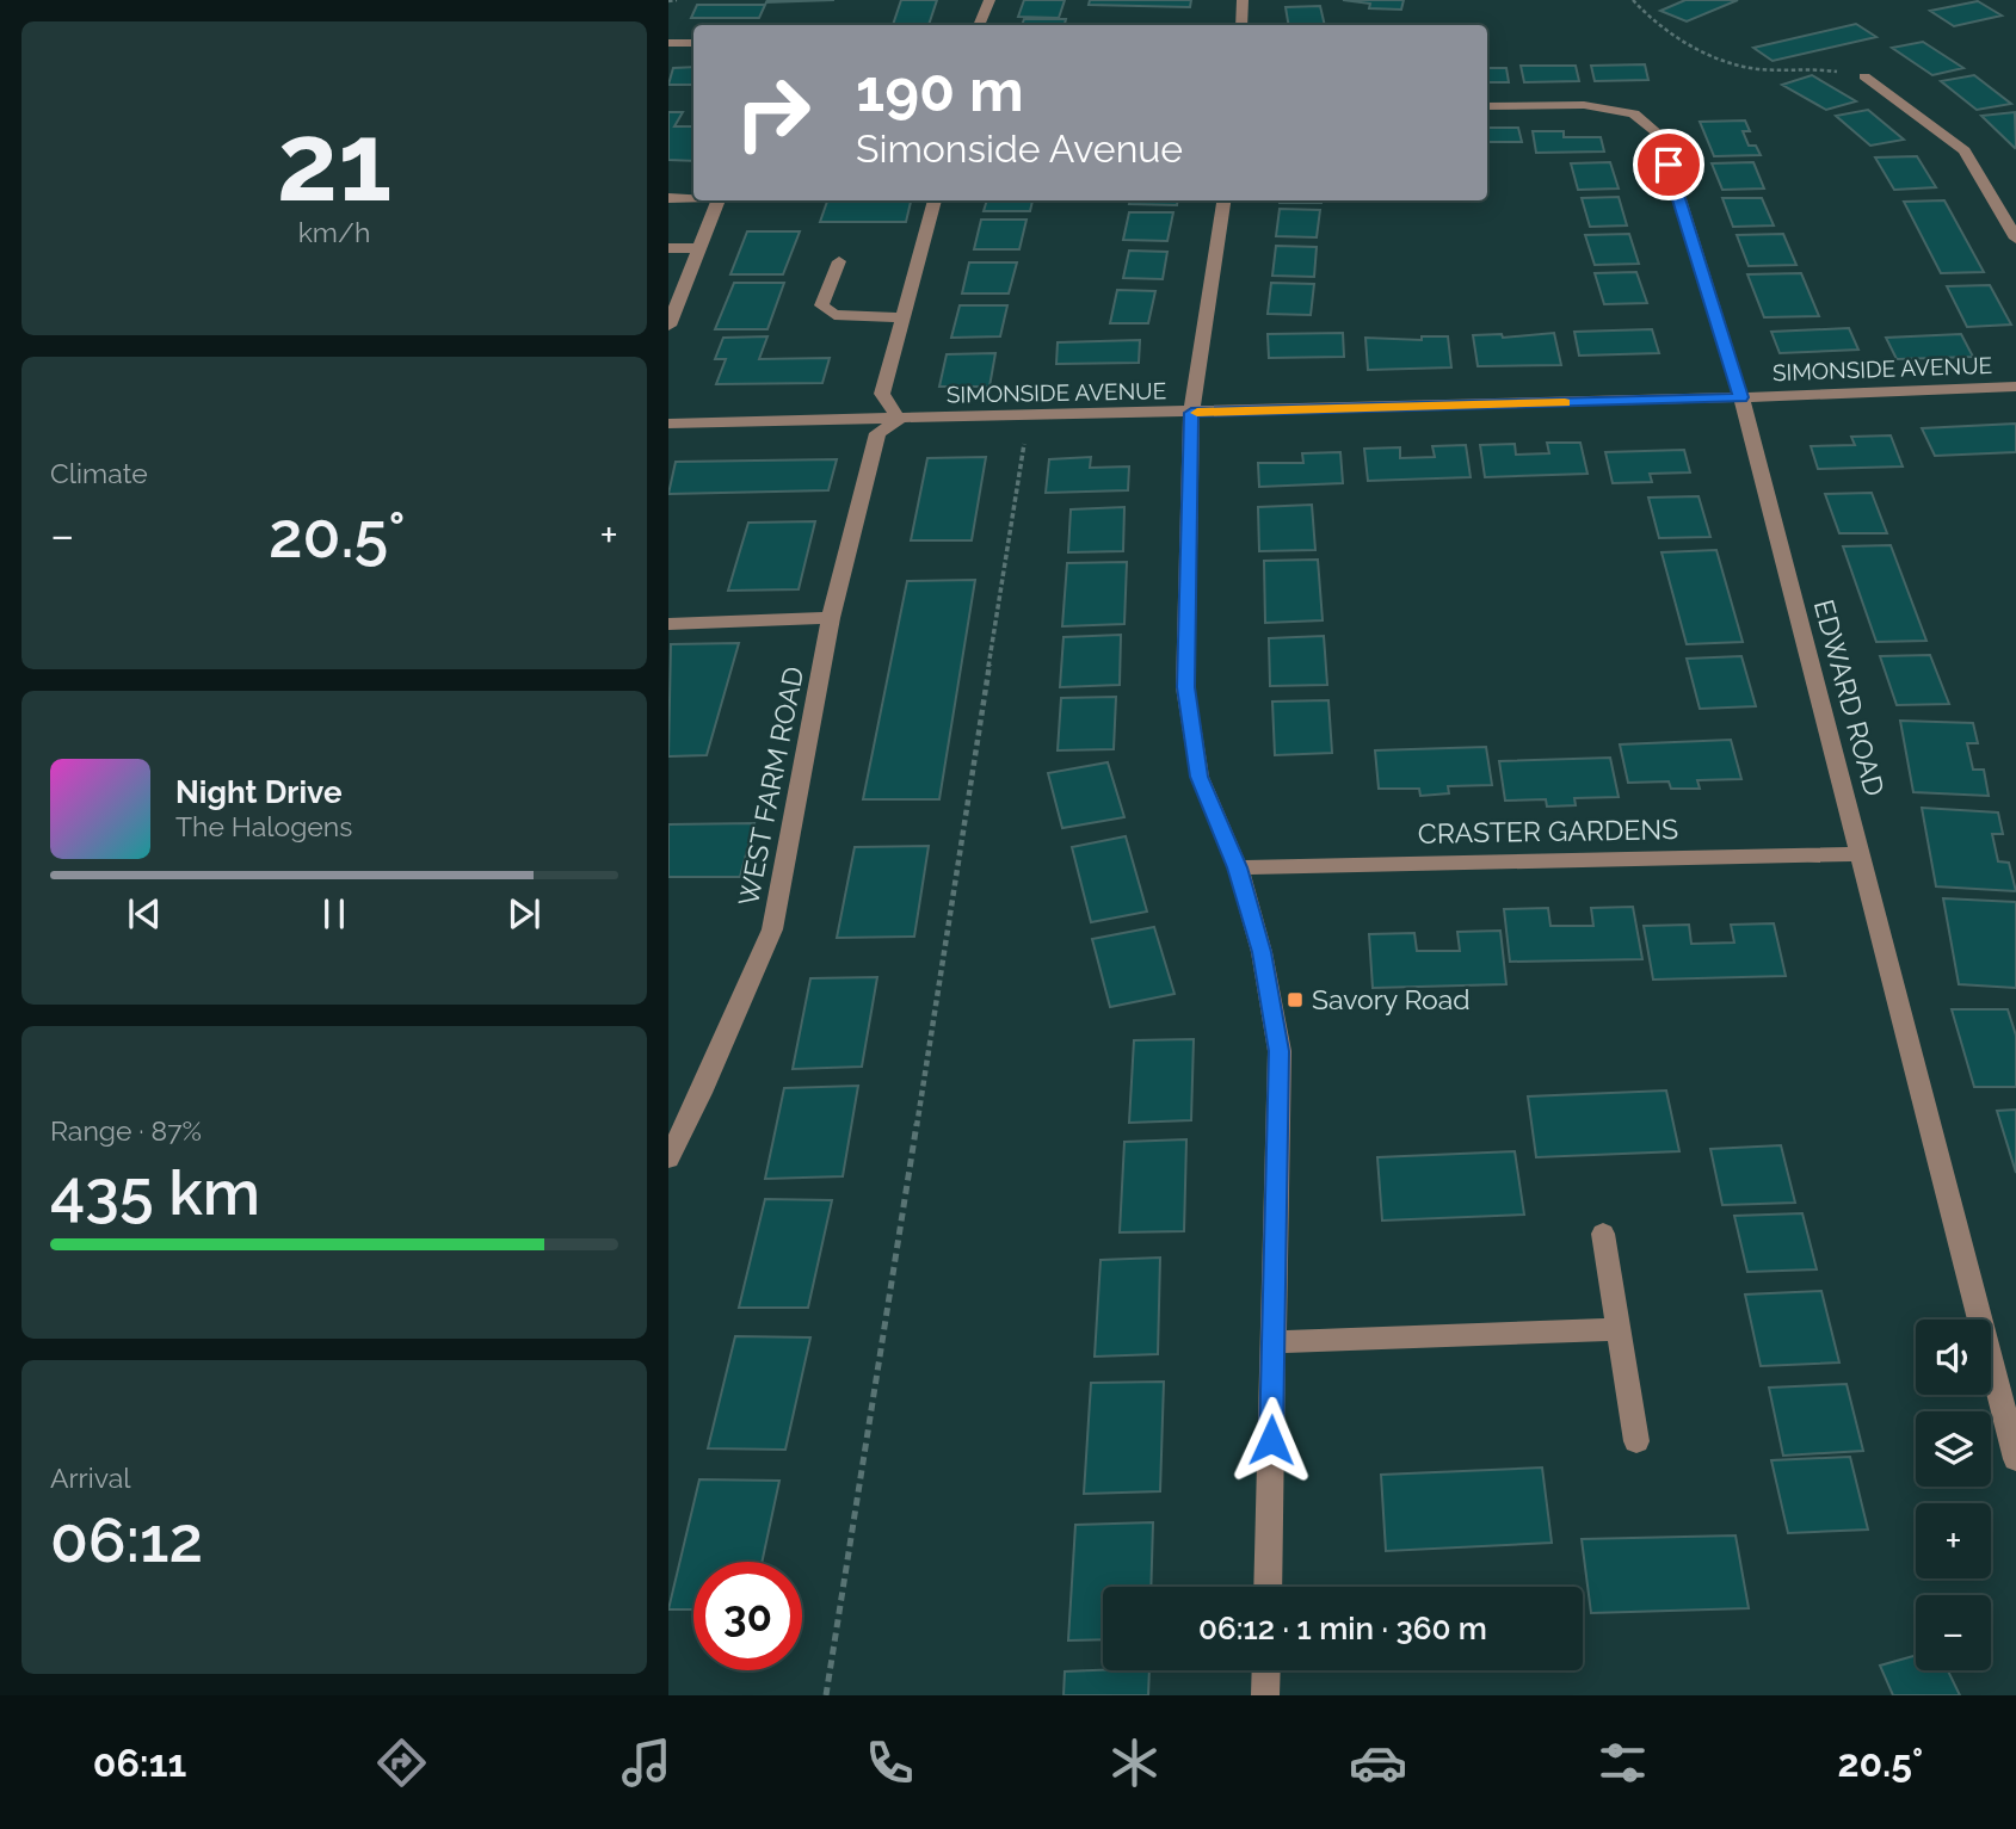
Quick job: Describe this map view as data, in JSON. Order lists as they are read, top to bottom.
{
  "streets": {
    "street": [
      "SIMONSIDE AVENUE",
      "EDWARD ROAD",
      "WEST FARM ROAD",
      "CRASTER GARDENS"
    ]
  },
  "crossings": [
    ["SIMONSIDE AVENUE", "EDWARD ROAD"],
    ["SIMONSIDE AVENUE", "WEST FARM ROAD"],
    ["EDWARD ROAD", "CRASTER GARDENS"]
  ],
  "places": {
    "transit": ["Savory Road"]
  },
  "page": {
    "tile": [
      ["21", "km/h"],
      "Climate",
      ["Range · 87%", "435 km"],
      ["Arrival", "06:12"]
    ],
    "turn": ["190 m", "Simonside Avenue"],
    "heat": ["−", "20.5°", "+"],
    "song": ["Night Drive", "The Halogens"],
    "map_buttons": ["+", "−"],
    "limit": "30",
    "trip": "06:12 · 1 min · 360 m",
    "tabs": ["06:11", "20.5°"]
  }
}
